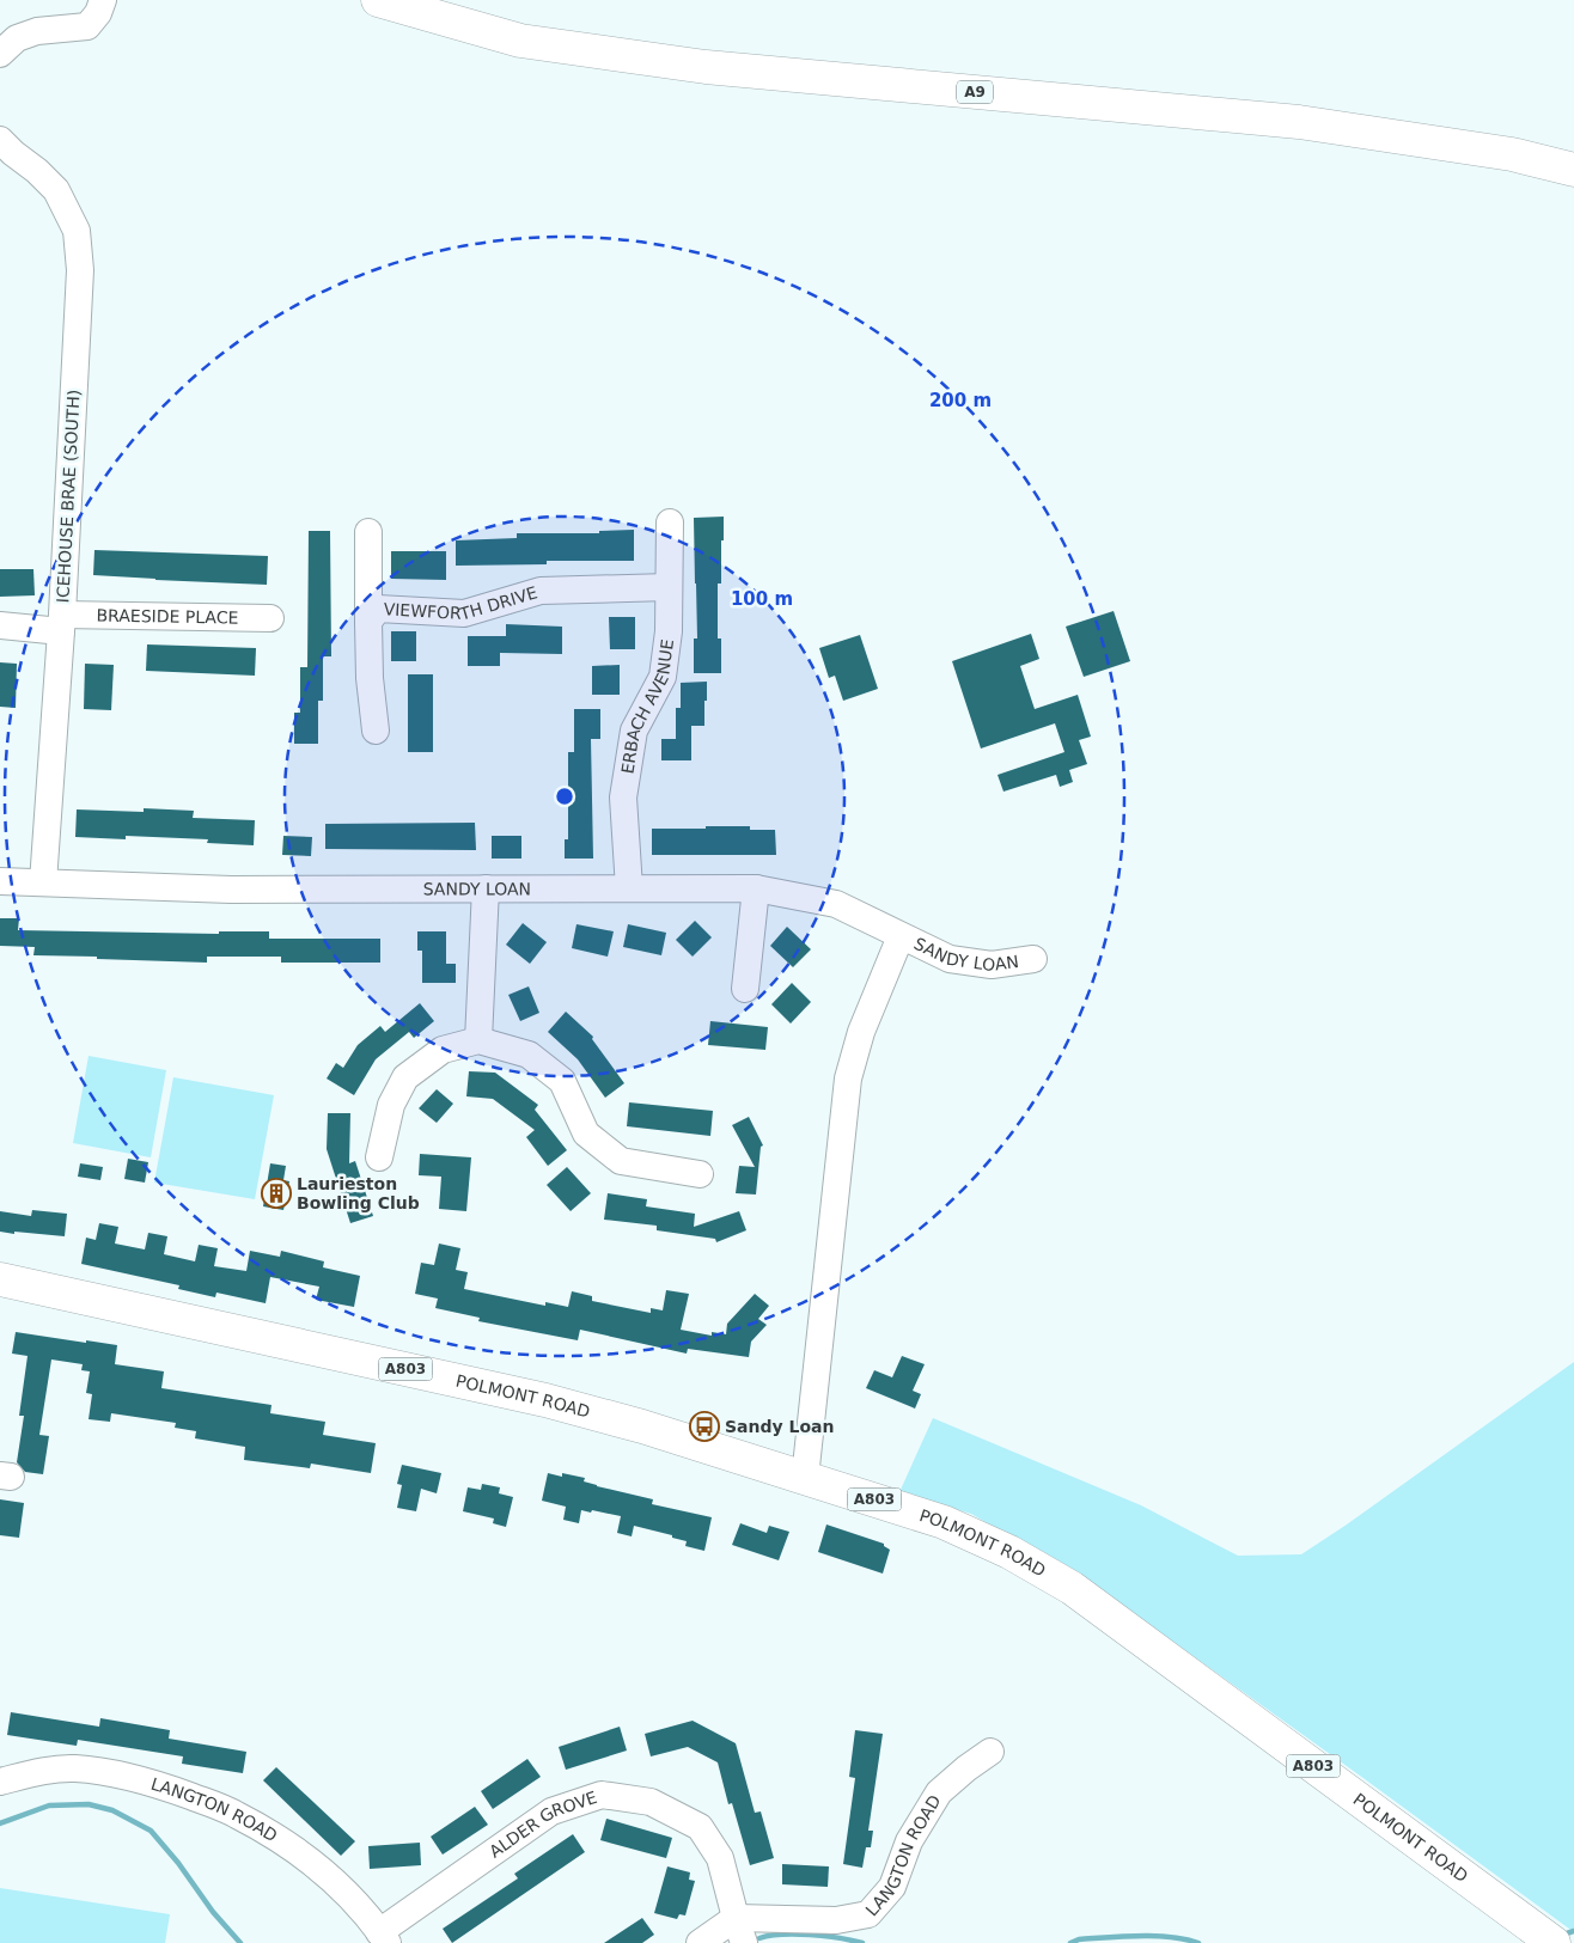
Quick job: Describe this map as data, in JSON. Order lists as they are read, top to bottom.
{
  "streets": {
    "main road": ["A9", "A803", "POLMONT ROAD"],
    "street": [
      "ICEHOUSE BRAE (SOUTH)",
      "VIEWFORTH DRIVE",
      "BRAESIDE PLACE",
      "ERBACH AVENUE",
      "SANDY LOAN",
      "LANGTON ROAD",
      "ALDER GROVE"
    ]
  },
  "crossings": [
    ["ICEHOUSE BRAE (SOUTH)", "BRAESIDE PLACE"],
    ["ICEHOUSE BRAE (SOUTH)", "SANDY LOAN"],
    ["VIEWFORTH DRIVE", "ERBACH AVENUE"],
    ["ERBACH AVENUE", "SANDY LOAN"],
    ["SANDY LOAN", "POLMONT ROAD"],
    ["LANGTON ROAD", "ALDER GROVE"]
  ],
  "places": {
    "building": ["Laurieston Bowling Club"],
    "bus stop": ["Sandy Loan"]
  },
  "rings": ["200 m", "100 m"]
}
